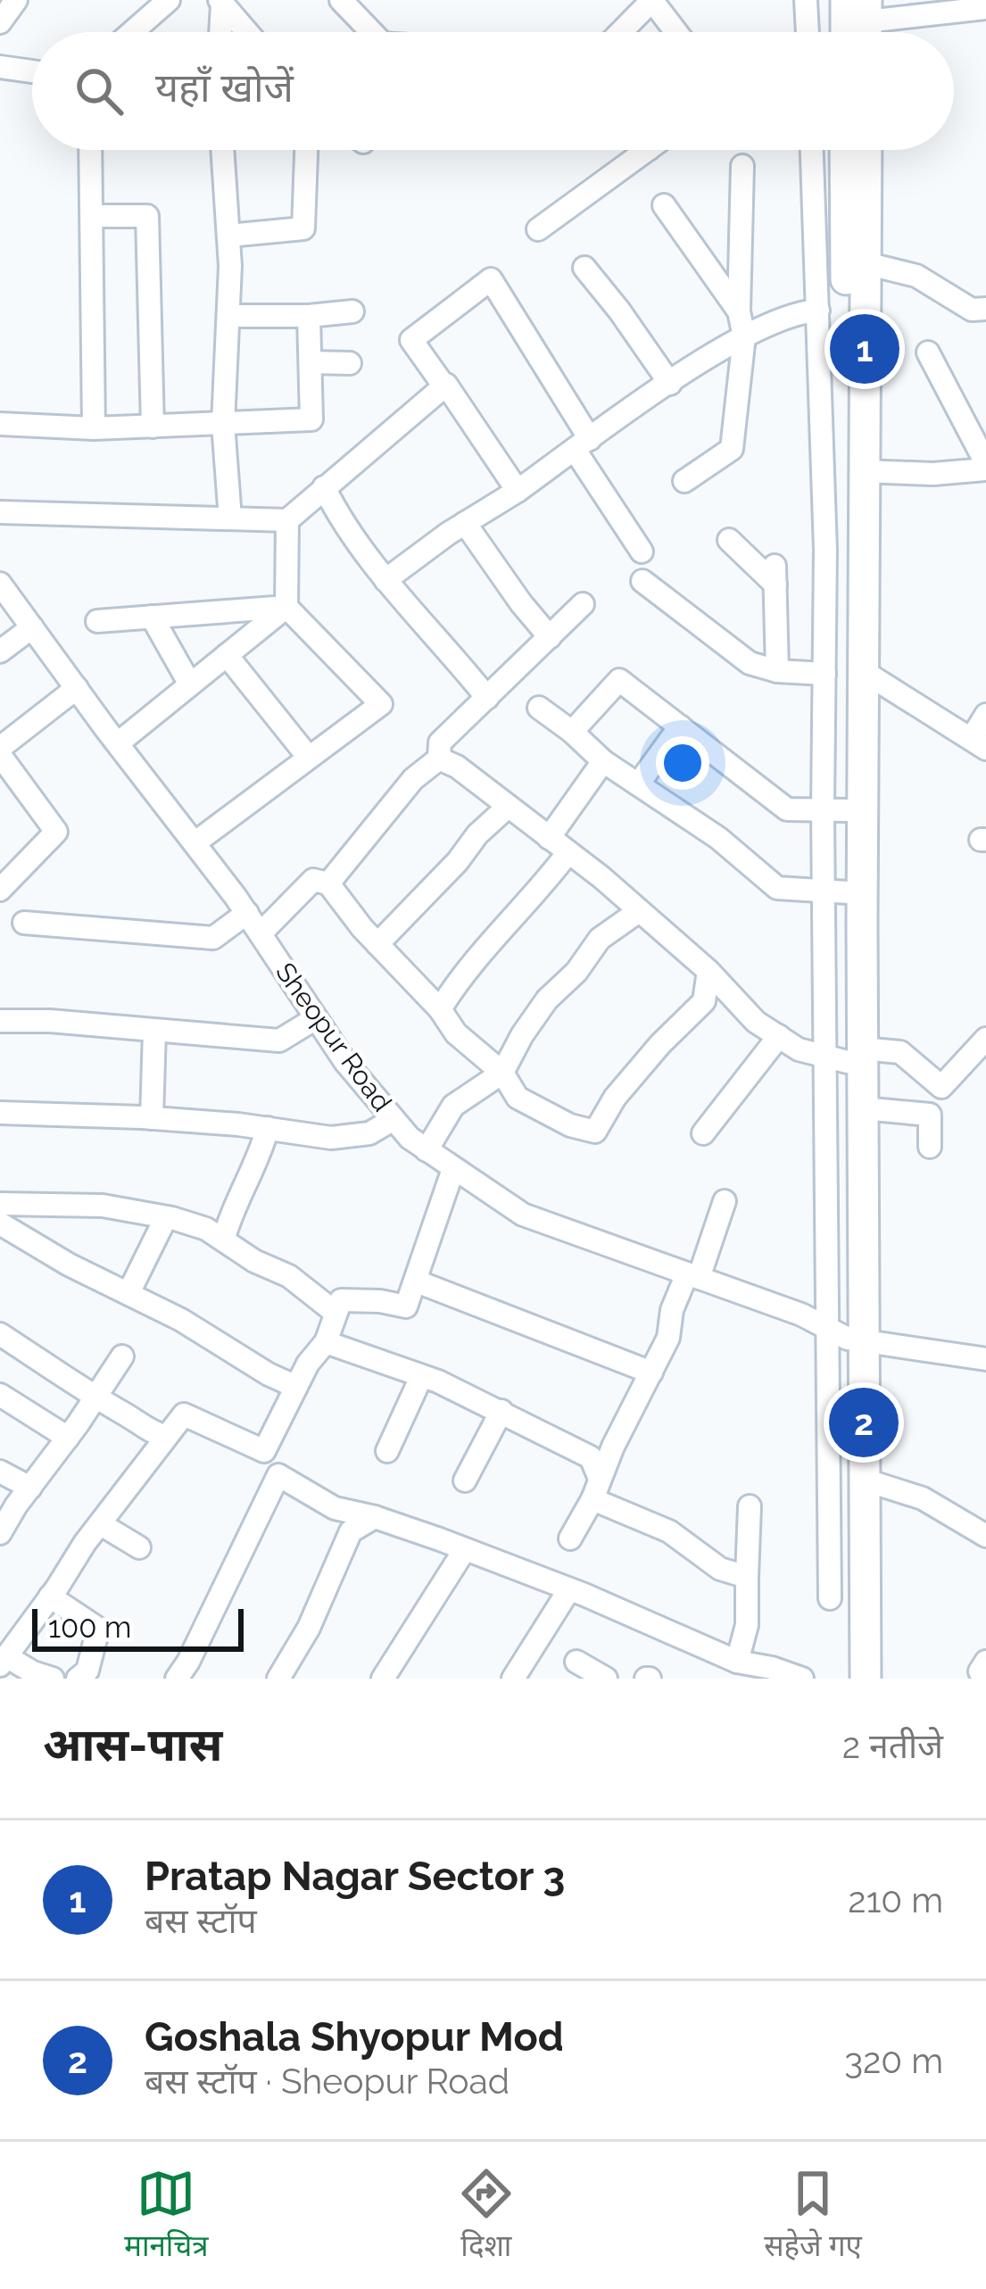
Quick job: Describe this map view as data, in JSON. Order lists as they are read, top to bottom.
{
  "streets": {
    "street": ["Sheopur Road"]
  },
  "scale_bar": "100 m",
  "page": {
    "search": "यहाँ खोजें",
    "pins": ["1", "2"],
    "scale": "100 m",
    "heading": ["आस-पास", "2 नतीजे"],
    "list": [
      {
        "mark": "1",
        "name": "Pratap Nagar Sector 3",
        "note": "बस स्टॉप",
        "value": "210 m"
      },
      {
        "mark": "2",
        "name": "Goshala Shyopur Mod",
        "note": "बस स्टॉप · Sheopur Road",
        "value": "320 m"
      }
    ],
    "nav": ["मानचित्र", "दिशा", "सहेजे गए"]
  }
}
